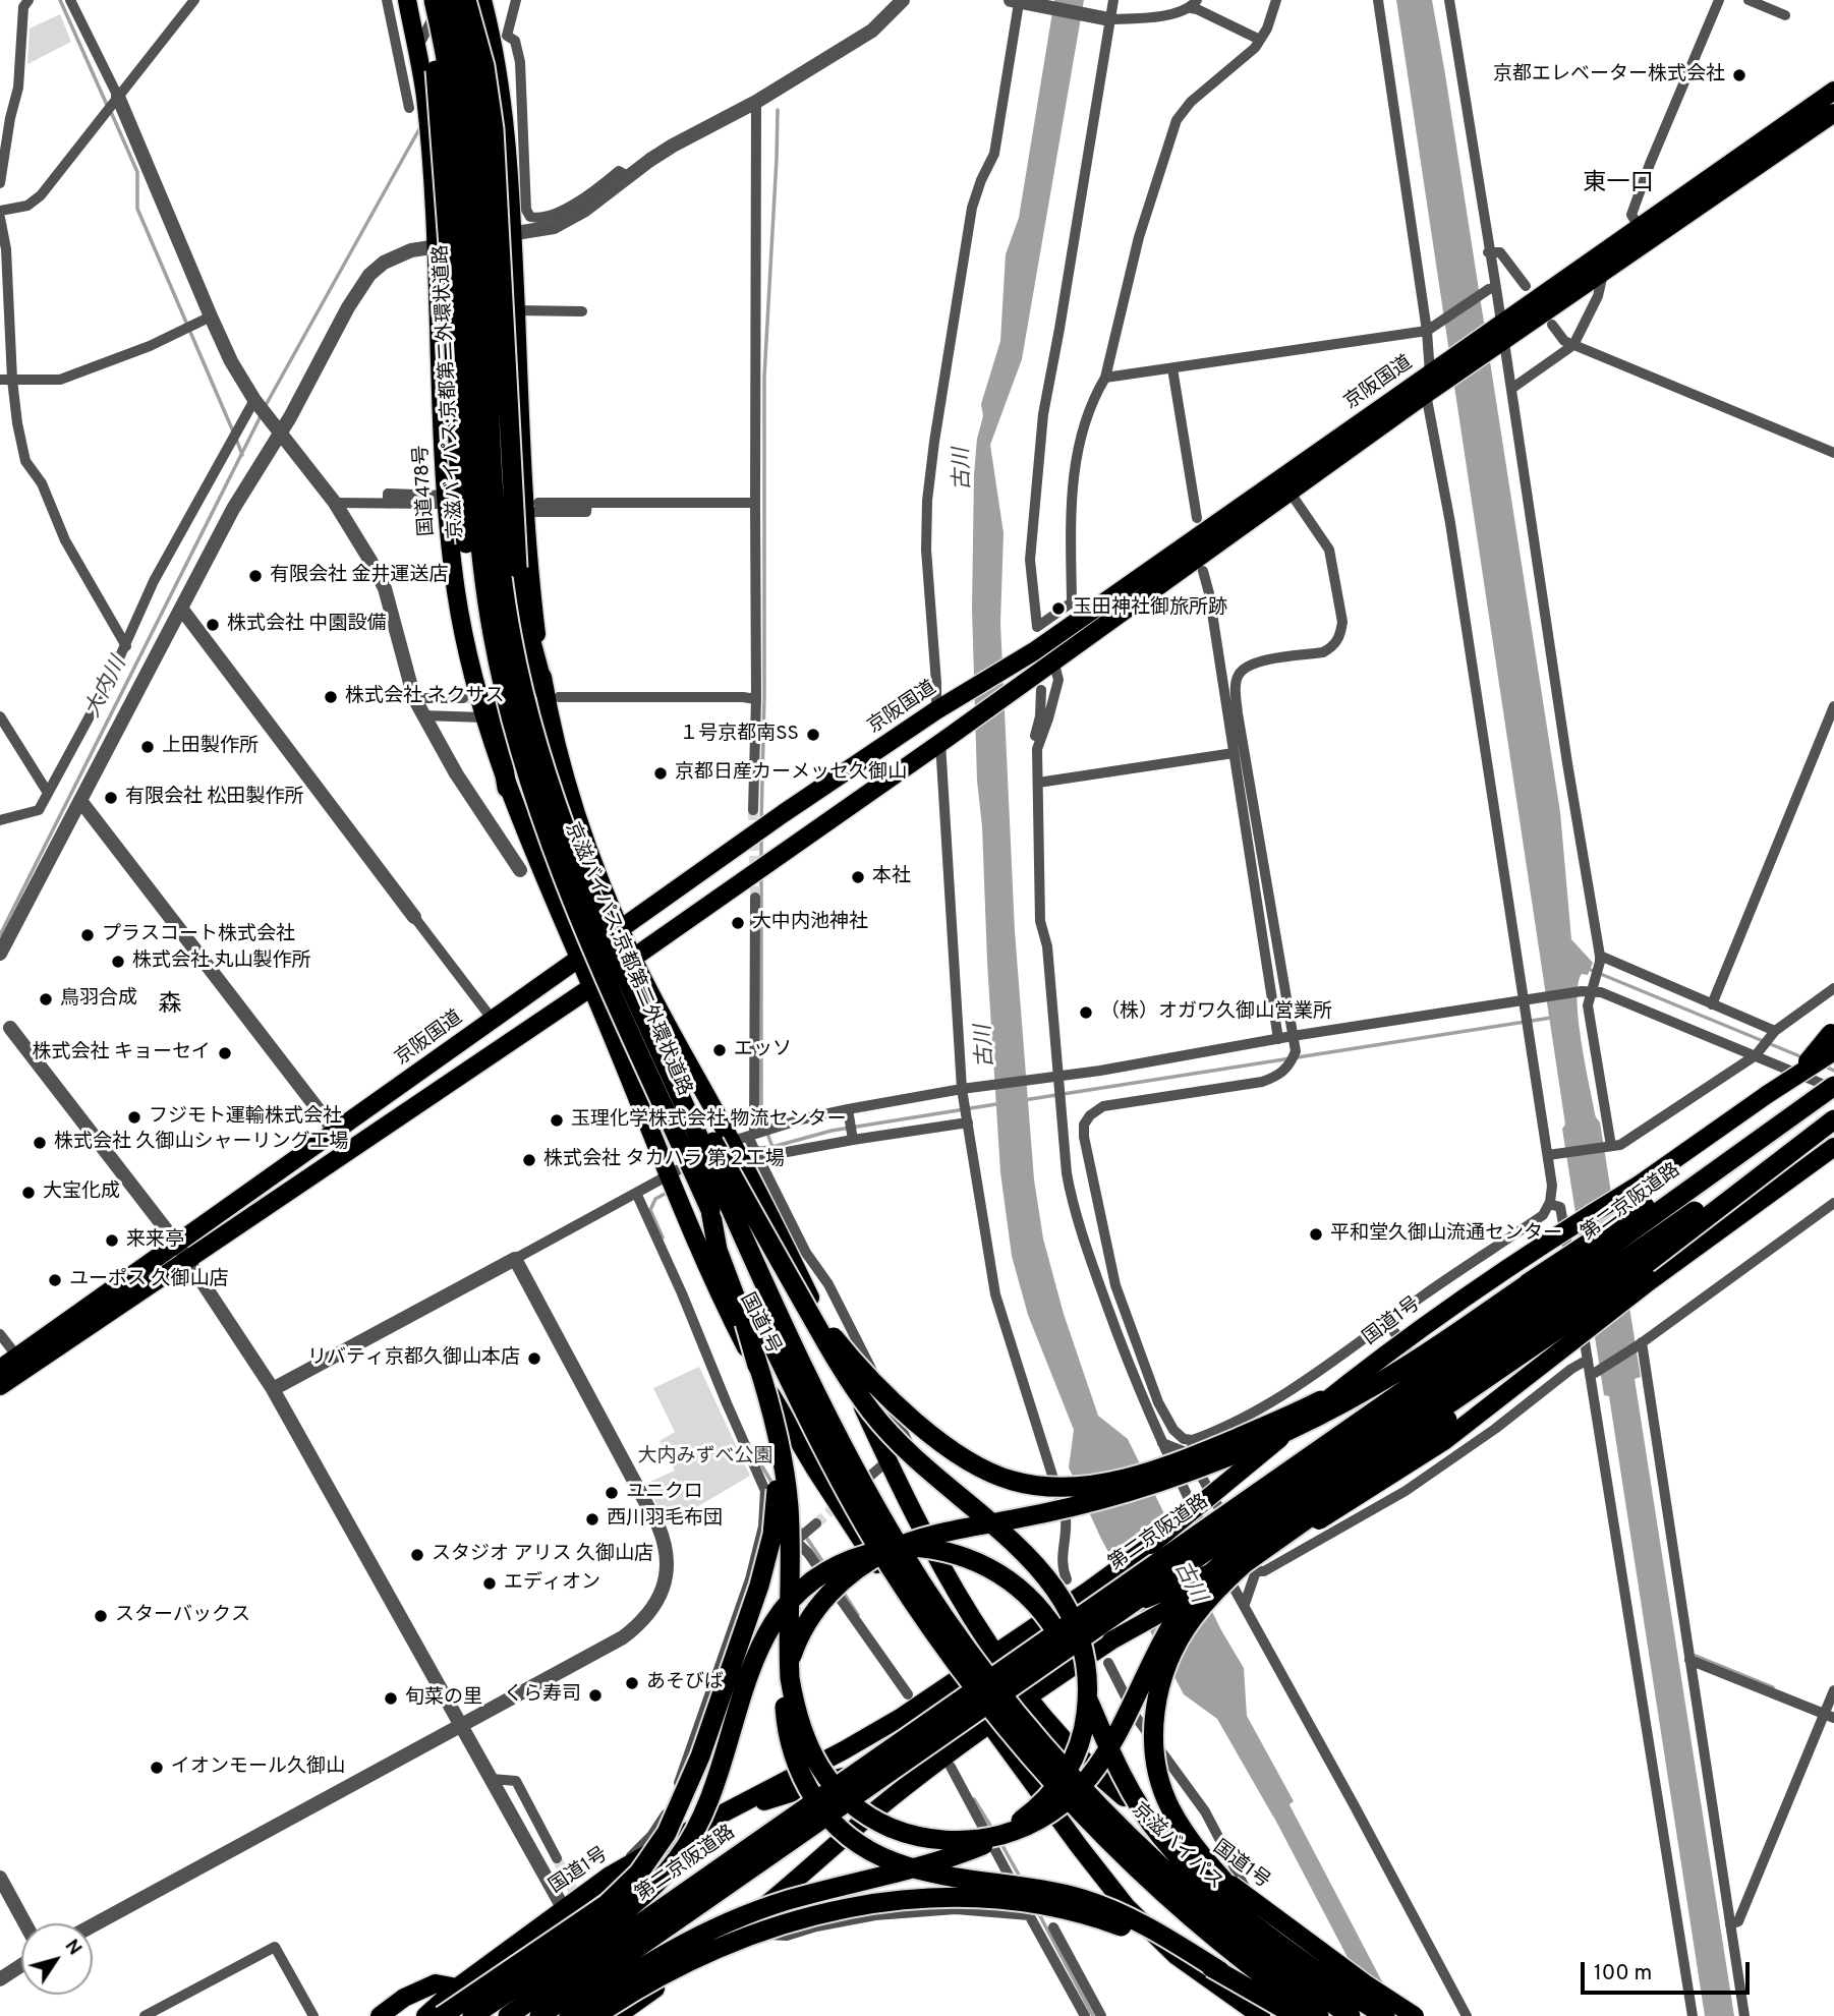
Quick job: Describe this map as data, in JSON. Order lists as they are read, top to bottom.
{
  "streets": {
    "highway": [
      "京阪国道",
      "京滋バイパス;京都第二外環状道路",
      "国道478号",
      "第二京阪道路",
      "国道1号",
      "京滋バイパス"
    ]
  },
  "crossings": [
    ["京阪国道", "京滋バイパス;京都第二外環状道路"],
    ["京阪国道", "国道1号"],
    ["京滋バイパス;京都第二外環状道路", "国道1号"],
    ["京滋バイパス;京都第二外環状道路", "京滋バイパス"],
    ["国道1号", "京滋バイパス"]
  ],
  "districts": ["東一口", "森"],
  "water": ["古川", "大内川"],
  "parks": ["大内みずべ公園"],
  "places": [
    "京都エレベーター株式会社",
    "有限会社 金井運送店",
    "玉田神社御旅所跡",
    "株式会社 中園設備",
    "株式会社 ネクサス",
    "１号京都南SS",
    "上田製作所",
    "京都日産カーメッセ久御山",
    "有限会社 松田製作所",
    "本社",
    "大中内池神社",
    "プラスコート株式会社",
    "株式会社 丸山製作所",
    "鳥羽合成",
    "（株）オガワ久御山営業所",
    "エッソ",
    "株式会社 キョーセイ",
    "フジモト運輸株式会社",
    "玉理化学株式会社 物流センター",
    "株式会社 久御山シャーリング工場",
    "株式会社 タカハラ 第２工場",
    "大宝化成",
    "平和堂久御山流通センター",
    "来来亭",
    "ユーポス 久御山店",
    "リバティ京都久御山本店",
    "ユニクロ",
    "西川羽毛布団",
    "スタジオ アリス 久御山店",
    "エディオン",
    "スターバックス",
    "あそびば",
    "くら寿司",
    "旬菜の里",
    "イオンモール久御山"
  ],
  "scale_bar": "100 m",
  "north": "top right"
}
